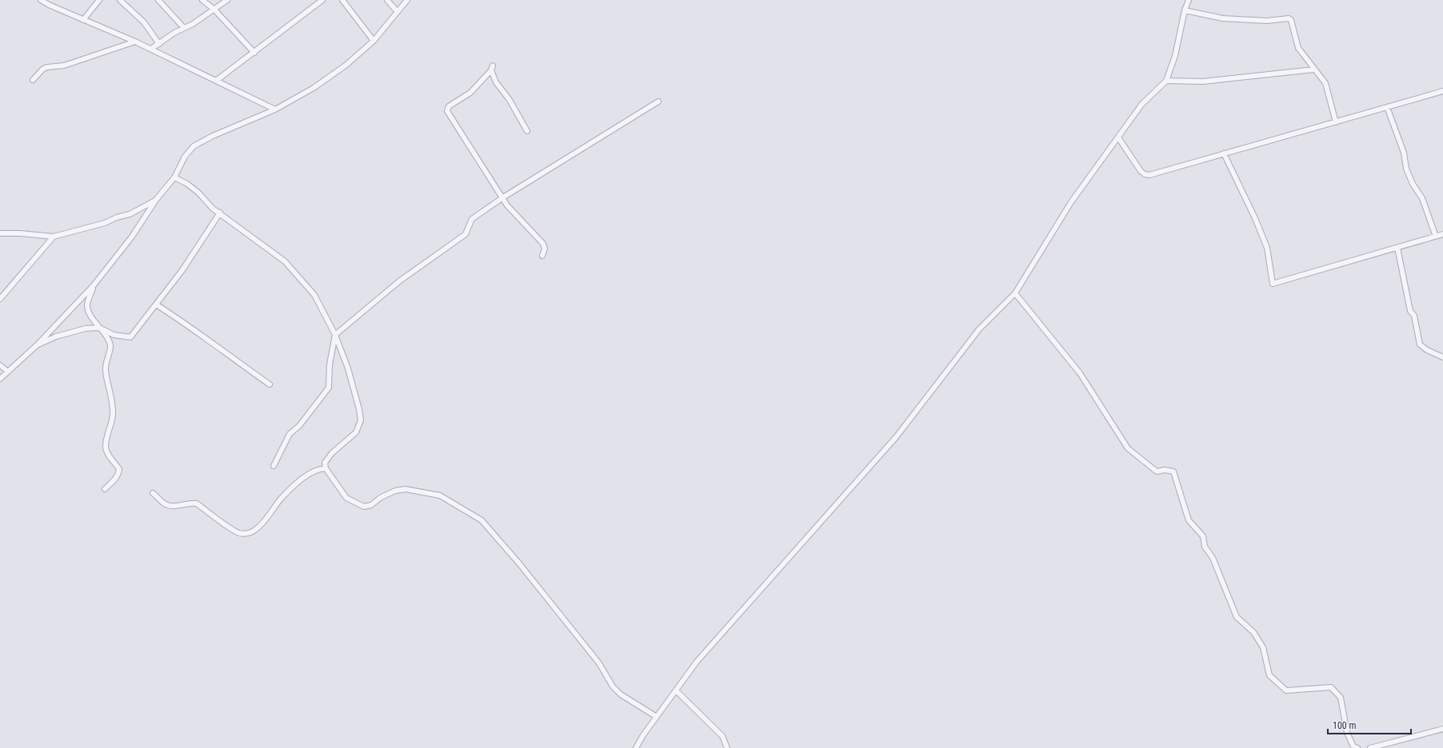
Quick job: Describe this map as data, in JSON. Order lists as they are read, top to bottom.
{
  "scale_bar": "100 m"
}
